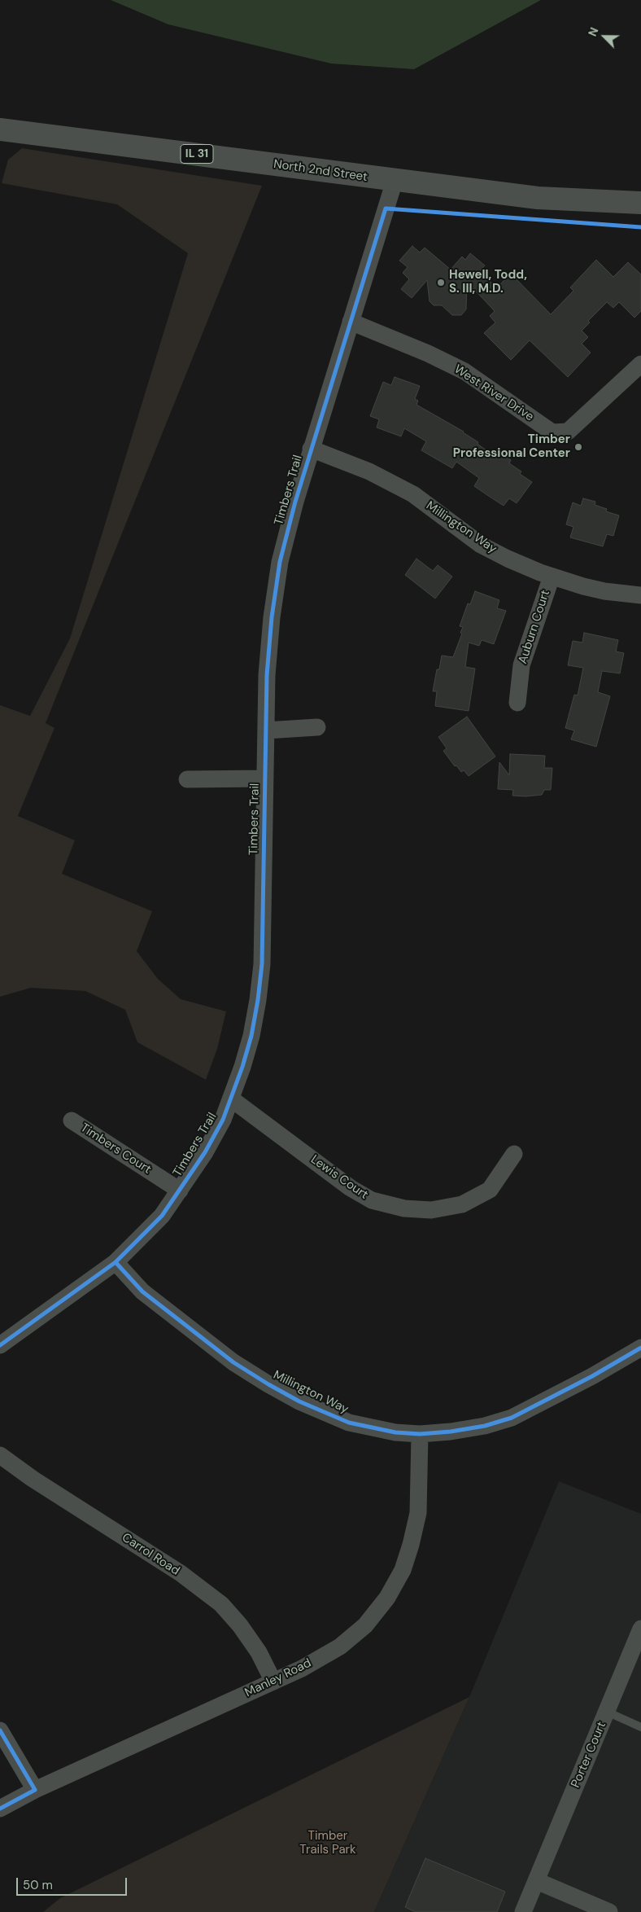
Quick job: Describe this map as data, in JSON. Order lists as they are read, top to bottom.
{
  "streets": {
    "main road": ["IL 31", "North 2nd Street"],
    "street": [
      "West River Drive",
      "Timbers Trail",
      "Millington Way",
      "Auburn Court",
      "Timbers Court",
      "Lewis Court",
      "Carrol Road",
      "Manley Road",
      "Porter Court"
    ]
  },
  "crossings": [
    ["North 2nd Street", "Timbers Trail"],
    ["West River Drive", "Timbers Trail"],
    ["Timbers Trail", "Millington Way"],
    ["Timbers Trail", "Timbers Court"],
    ["Timbers Trail", "Lewis Court"],
    ["Millington Way", "Auburn Court"],
    ["Millington Way", "Manley Road"],
    ["Carrol Road", "Manley Road"]
  ],
  "parks": ["Timber Trails Park"],
  "places": ["Hewell, Todd, S. III, M.D.", "Timber Professional Center"],
  "scale_bar": "50 m",
  "north": "top left"
}
